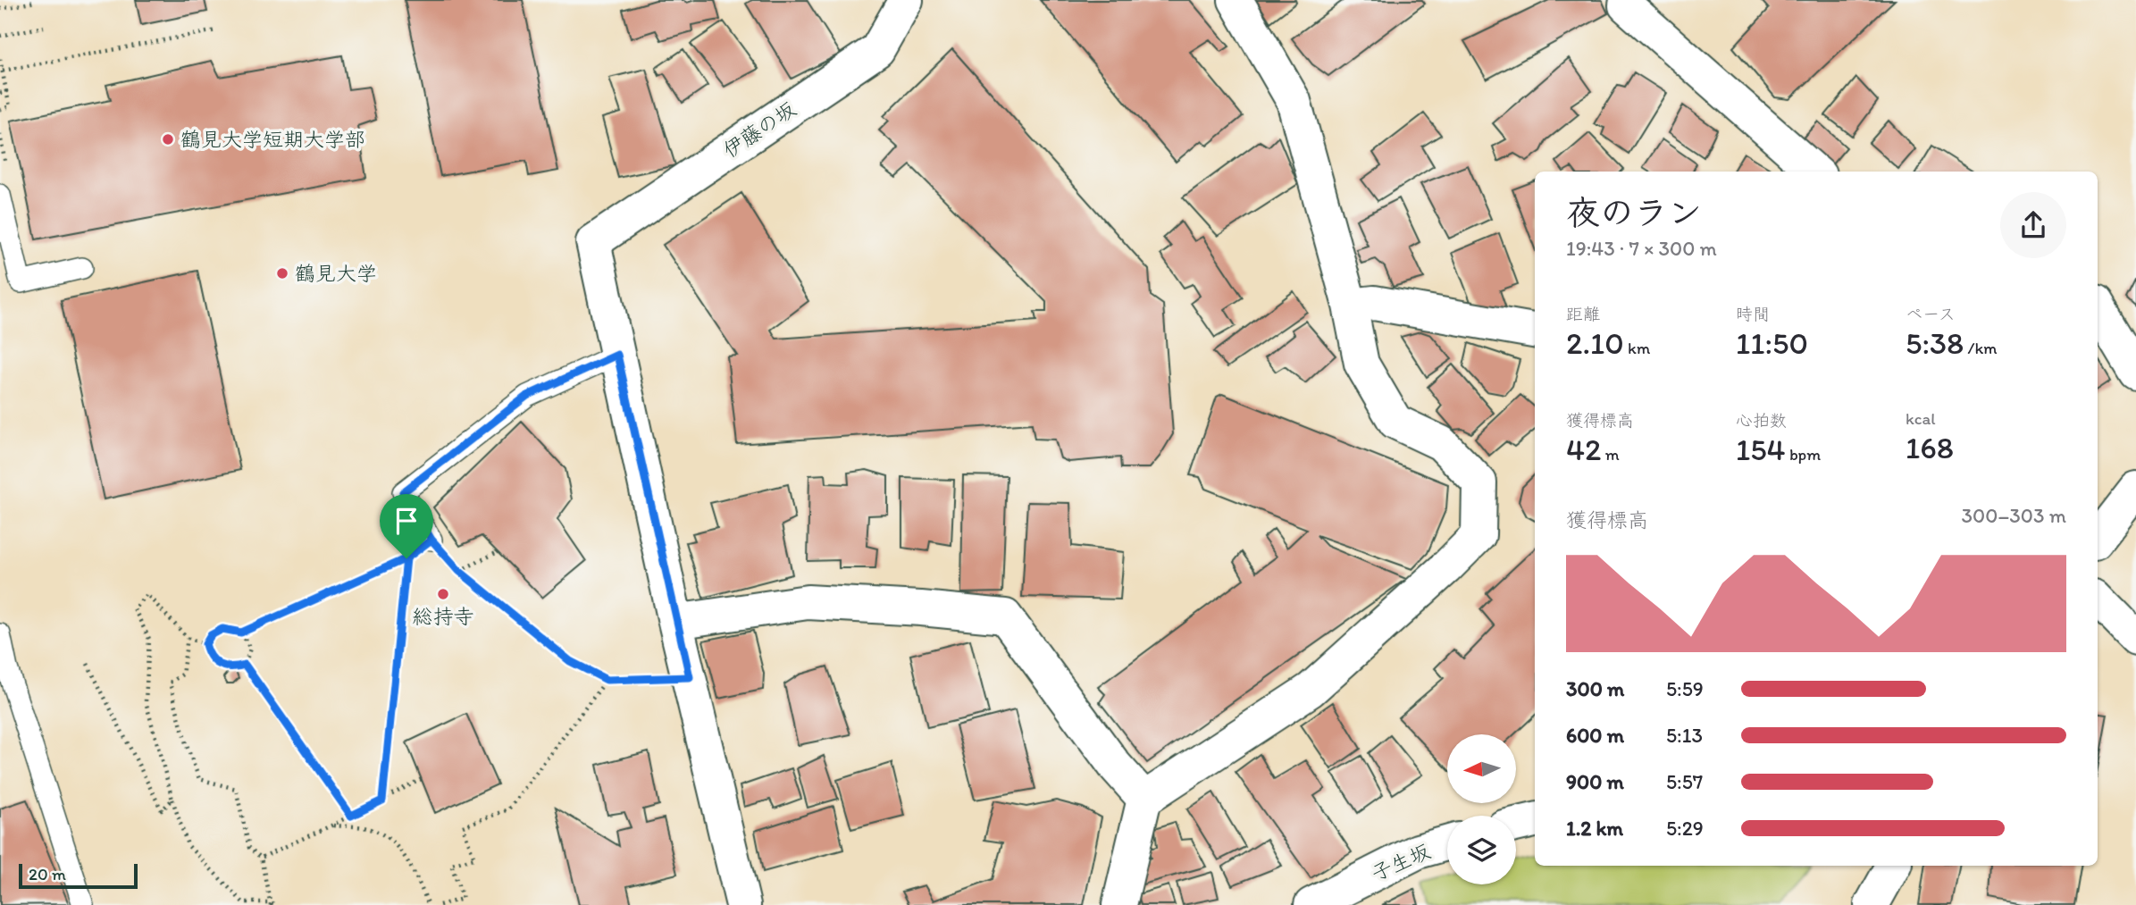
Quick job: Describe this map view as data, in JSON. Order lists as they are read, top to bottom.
{
  "streets": {
    "street": ["伊藤の坂", "子生坂"]
  },
  "places": ["鶴見大学短期大学部", "鶴見大学", "総持寺"],
  "scale_bar": "20 m",
  "north": "left",
  "page": {
    "heading": ["夜のラン", "19:43 · 7 × 300 m"],
    "stats": [
      ["距離", "2.10 km"],
      ["時間", "11:50"],
      ["ペース", "5:38 /km"],
      ["獲得標高", "42 m"],
      ["心拍数", "154 bpm"],
      ["kcal", "168"]
    ],
    "chart": ["獲得標高", "300–303 m"],
    "list": [
      {
        "name": "300 m",
        "note": "5:59"
      },
      {
        "name": "600 m",
        "note": "5:13"
      },
      {
        "name": "900 m",
        "note": "5:57"
      },
      {
        "name": "1.2 km",
        "note": "5:29"
      }
    ],
    "scale": "20 m"
  }
}
